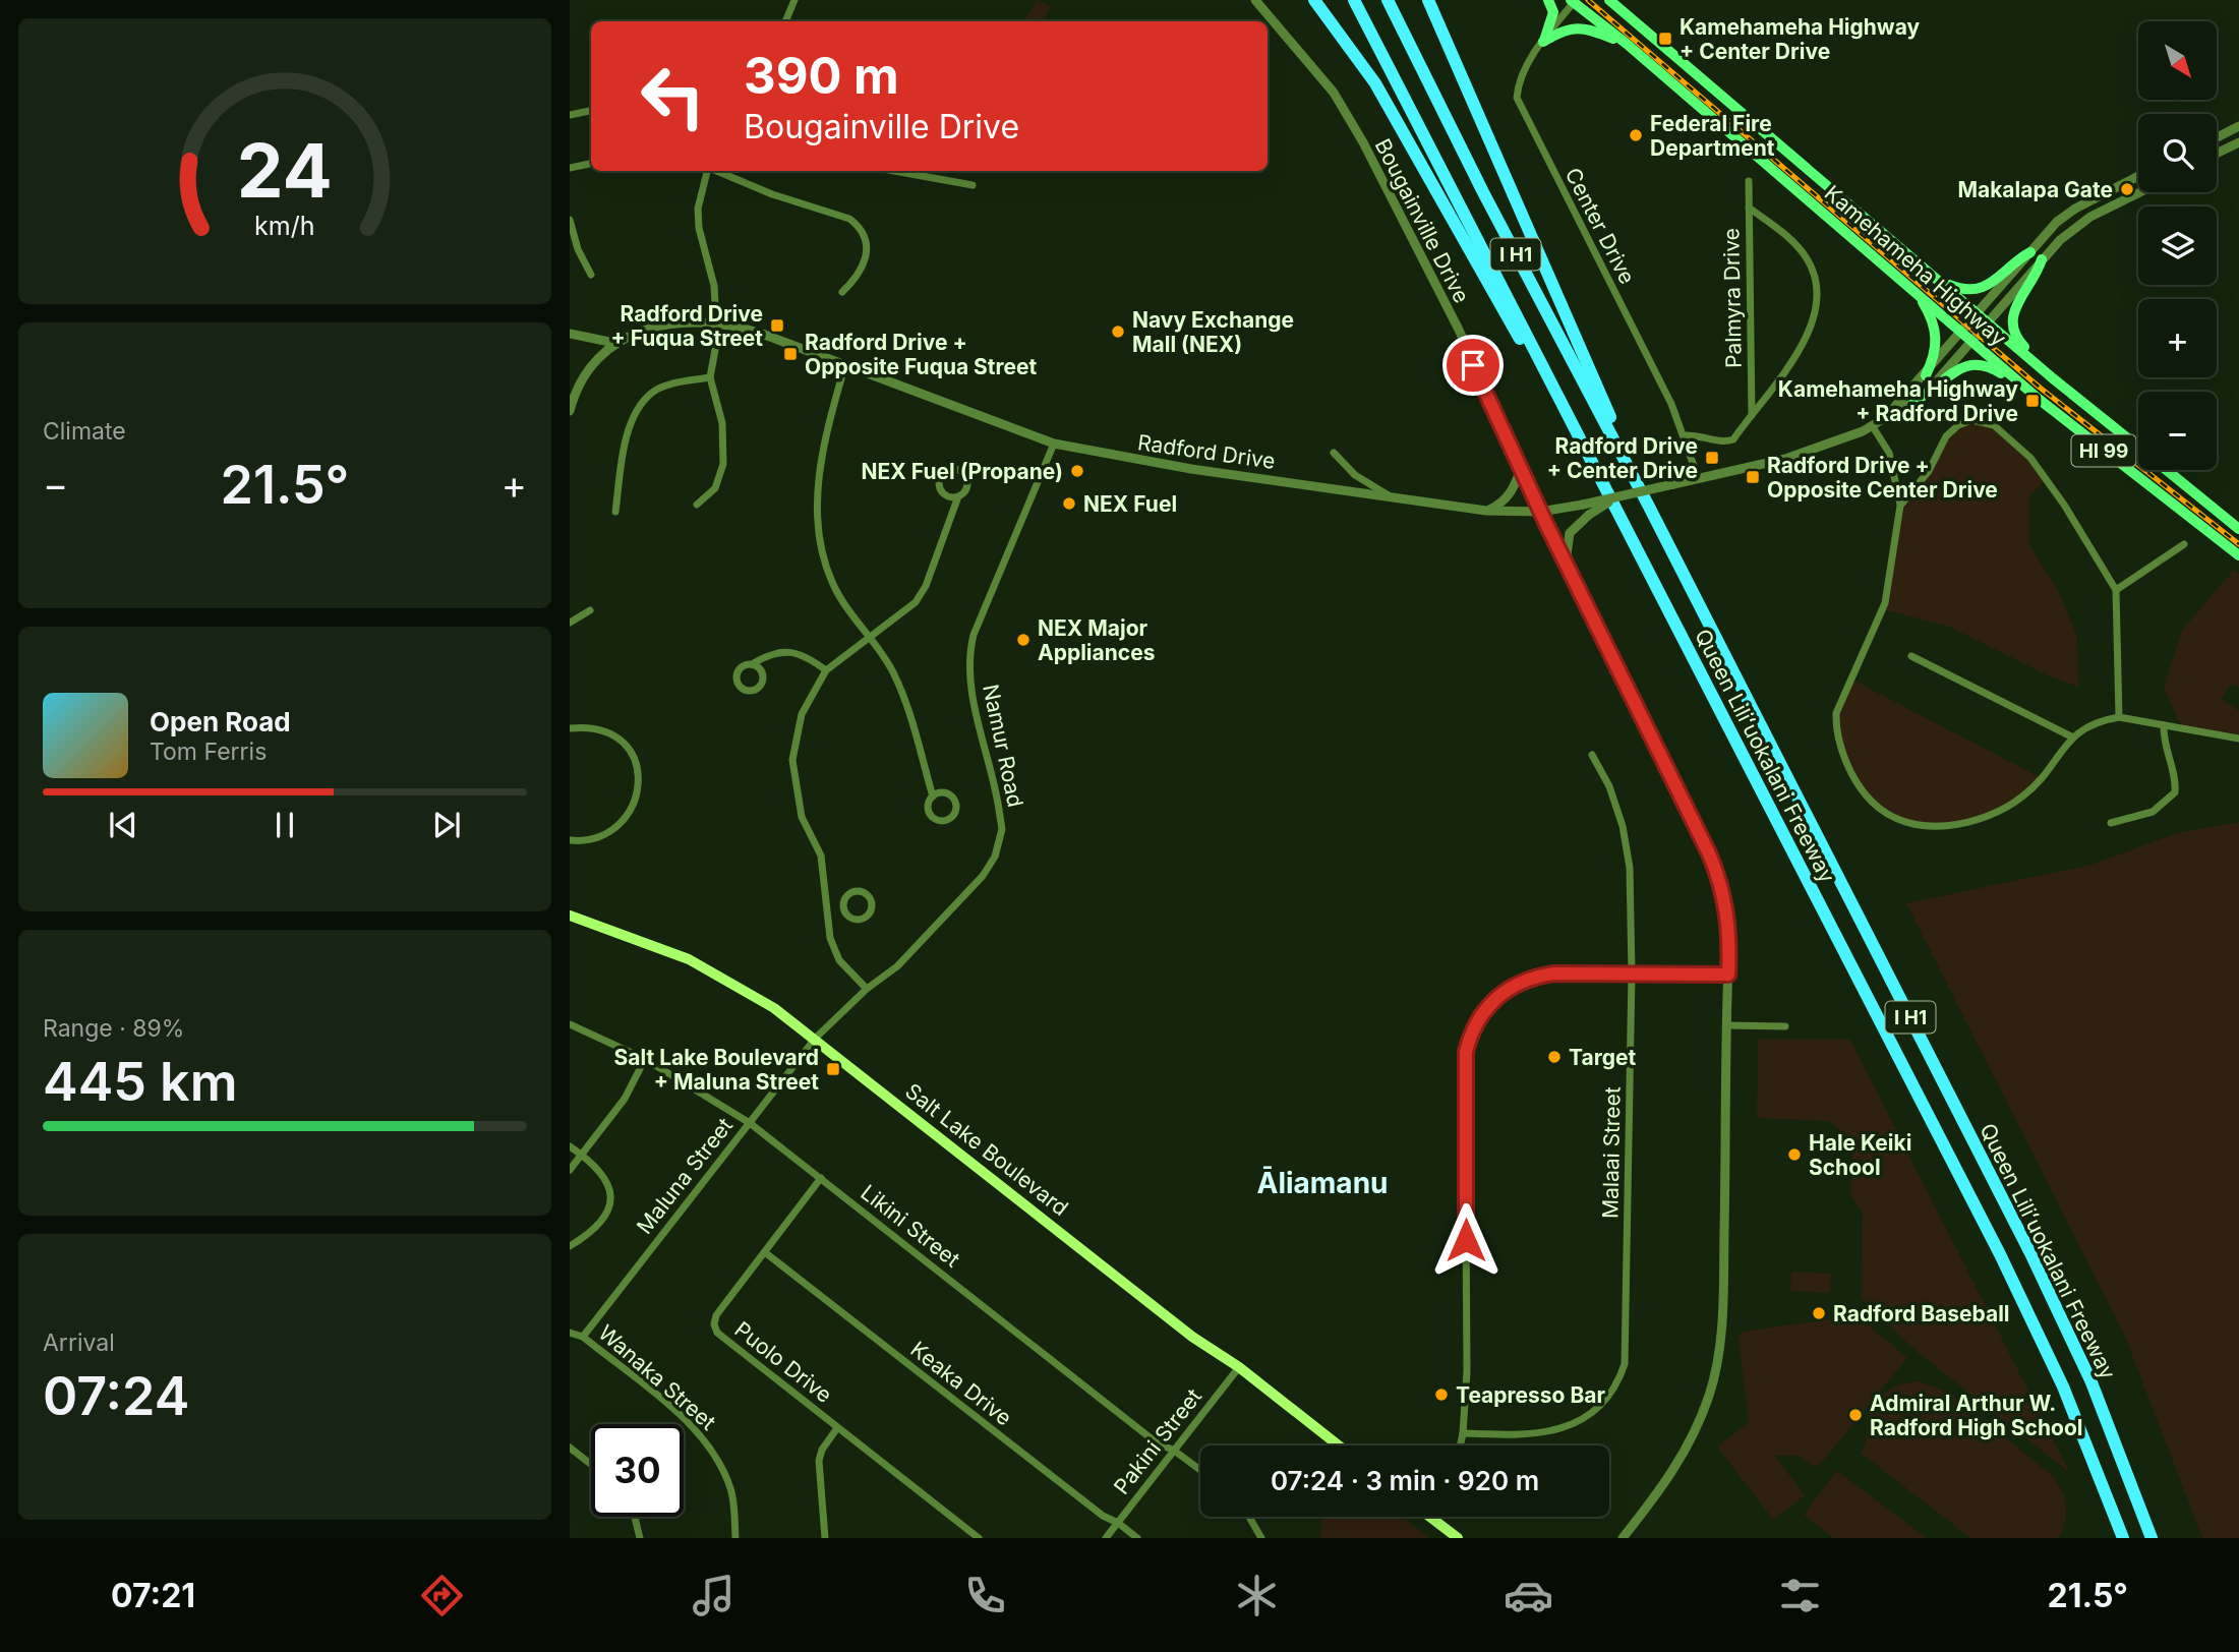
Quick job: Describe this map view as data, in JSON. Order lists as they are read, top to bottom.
{
  "streets": {
    "highway": ["I H1", "Queen Liliʻuokalani Freeway"],
    "main road": ["Kamehameha Highway", "HI 99", "Salt Lake Boulevard"],
    "street": [
      "Bougainville Drive",
      "Center Drive",
      "Palmyra Drive",
      "Radford Drive",
      "Namur Road",
      "Malaai Street",
      "Maluna Street",
      "Likini Street",
      "Puolo Drive",
      "Wanaka Street",
      "Keaka Drive",
      "Pakini Street"
    ]
  },
  "crossings": [
    ["Bougainville Drive", "Radford Drive"],
    ["Center Drive", "Kamehameha Highway"],
    ["Center Drive", "Radford Drive"],
    ["Kamehameha Highway", "Radford Drive"],
    ["Radford Drive", "Namur Road"],
    ["Namur Road", "Salt Lake Boulevard"],
    ["Namur Road", "Maluna Street"],
    ["Salt Lake Boulevard", "Maluna Street"],
    ["Salt Lake Boulevard", "Pakini Street"],
    ["Maluna Street", "Likini Street"],
    ["Maluna Street", "Wanaka Street"],
    ["Likini Street", "Puolo Drive"],
    ["Likini Street", "Pakini Street"],
    ["Puolo Drive", "Keaka Drive"],
    ["Keaka Drive", "Pakini Street"]
  ],
  "districts": ["Āliamanu"],
  "places": {
    "transit": [
      "Kamehameha Highway + Center Drive",
      "Radford Drive + Fuqua Street",
      "Radford Drive + Opposite Fuqua Street",
      "Kamehameha Highway + Radford Drive",
      "Radford Drive + Center Drive",
      "Radford Drive + Opposite Center Drive",
      "Salt Lake Boulevard + Maluna Street"
    ],
    "other": [
      "Federal Fire Department",
      "Makalapa Gate",
      "Navy Exchange Mall (NEX)",
      "NEX Fuel (Propane)",
      "NEX Fuel",
      "NEX Major Appliances",
      "Target",
      "Hale Keiki School",
      "Radford Baseball",
      "Teapresso Bar",
      "Admiral Arthur W. Radford High School"
    ]
  },
  "north": "bottom right",
  "page": {
    "map_buttons": ["+", "−"],
    "turn": ["390 m", "Bougainville Drive"],
    "tile": [
      "Climate",
      ["Range · 89%", "445 km"],
      ["Arrival", "07:24"]
    ],
    "heat": ["−", "21.5°", "+"],
    "song": ["Open Road", "Tom Ferris"],
    "limit": "30",
    "trip": "07:24 · 3 min · 920 m",
    "tabs": ["07:21", "21.5°"],
    "gauge": ["24", "km/h"]
  }
}
